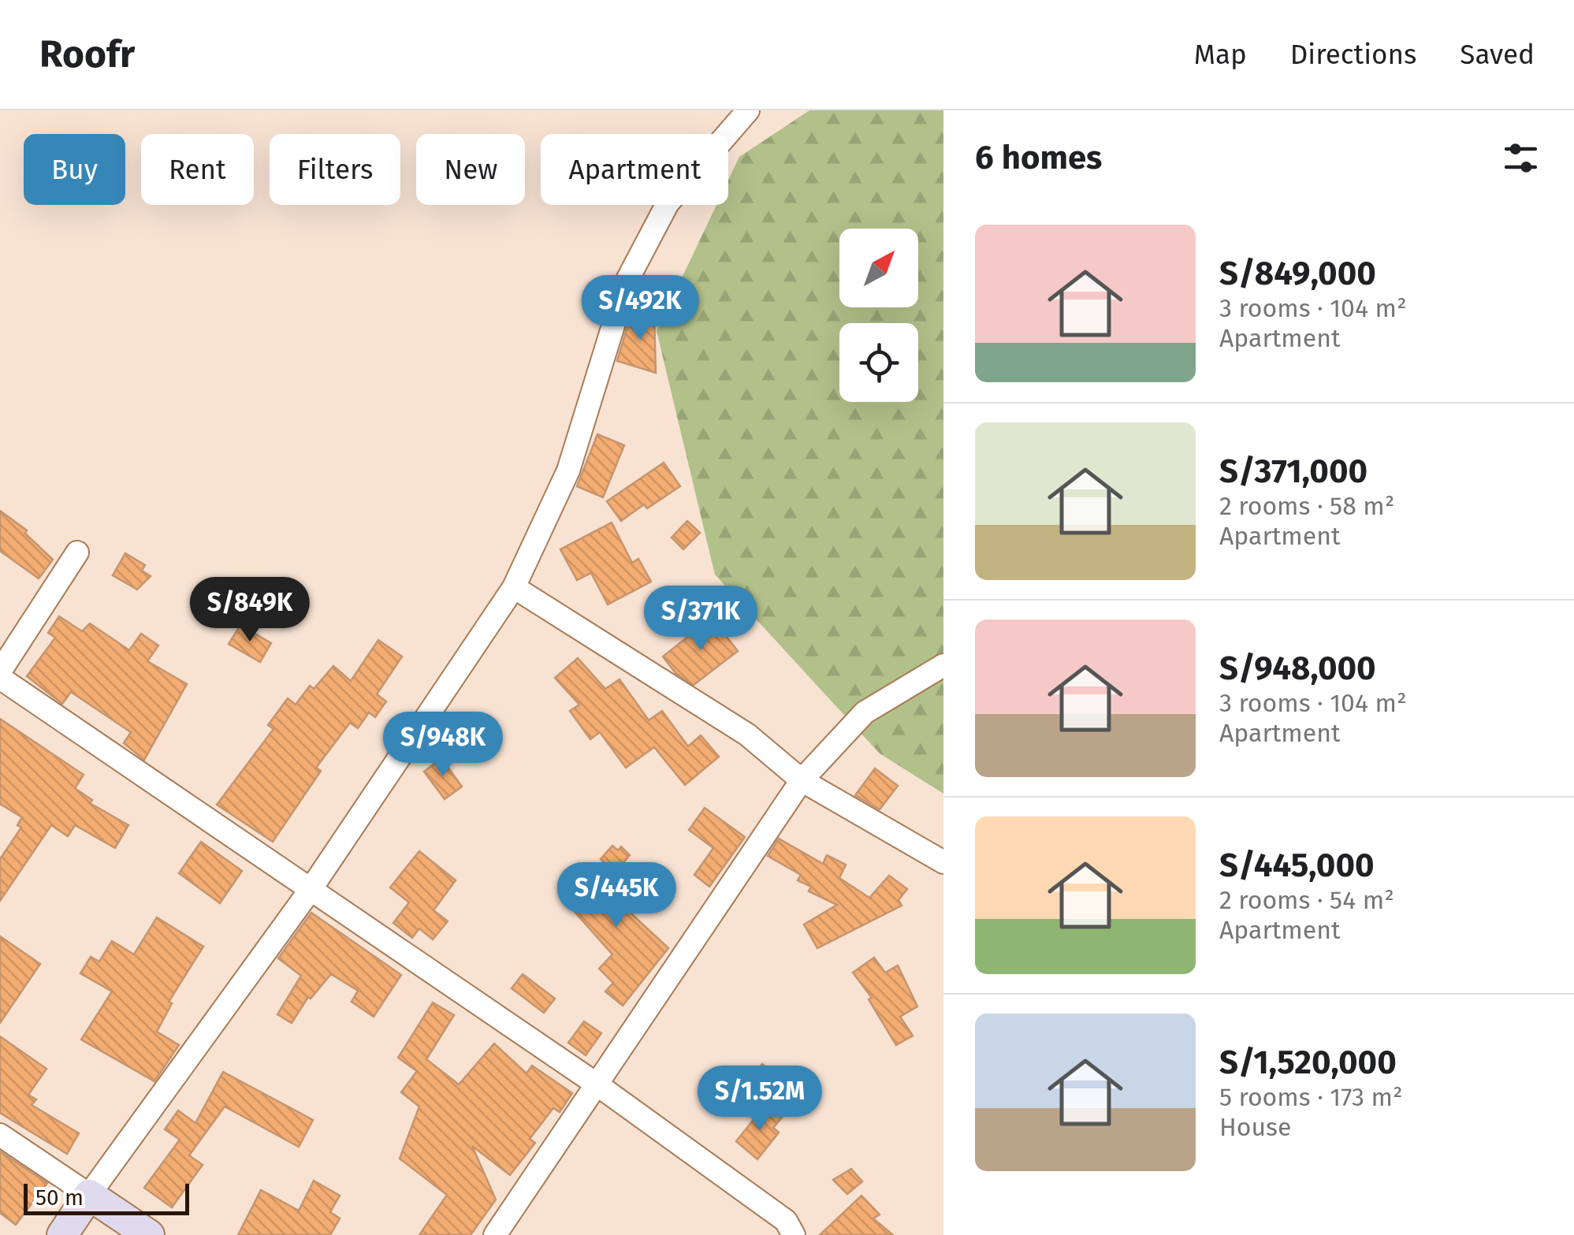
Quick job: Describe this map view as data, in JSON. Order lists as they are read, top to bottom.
{
  "scale_bar": "50 m",
  "north": "top right",
  "page": {
    "header": "Roofr",
    "nav": ["Map", "Directions", "Saved"],
    "heading": "6 homes",
    "chip": [
      "Buy",
      "Rent",
      "Filters",
      "New",
      "Apartment"
    ],
    "list": [
      {
        "name": "S/849,000",
        "note": "3 rooms · 104 m² · Apartment"
      },
      {
        "name": "S/371,000",
        "note": "2 rooms · 58 m² · Apartment"
      },
      {
        "name": "S/948,000",
        "note": "3 rooms · 104 m² · Apartment"
      },
      {
        "name": "S/445,000",
        "note": "2 rooms · 54 m² · Apartment"
      },
      {
        "name": "S/1,520,000",
        "note": "5 rooms · 173 m² · House"
      }
    ],
    "price": [
      "S/492K",
      "S/849K",
      "S/371K",
      "S/948K",
      "S/445K",
      "S/1.52M"
    ],
    "scale": "50 m"
  }
}
